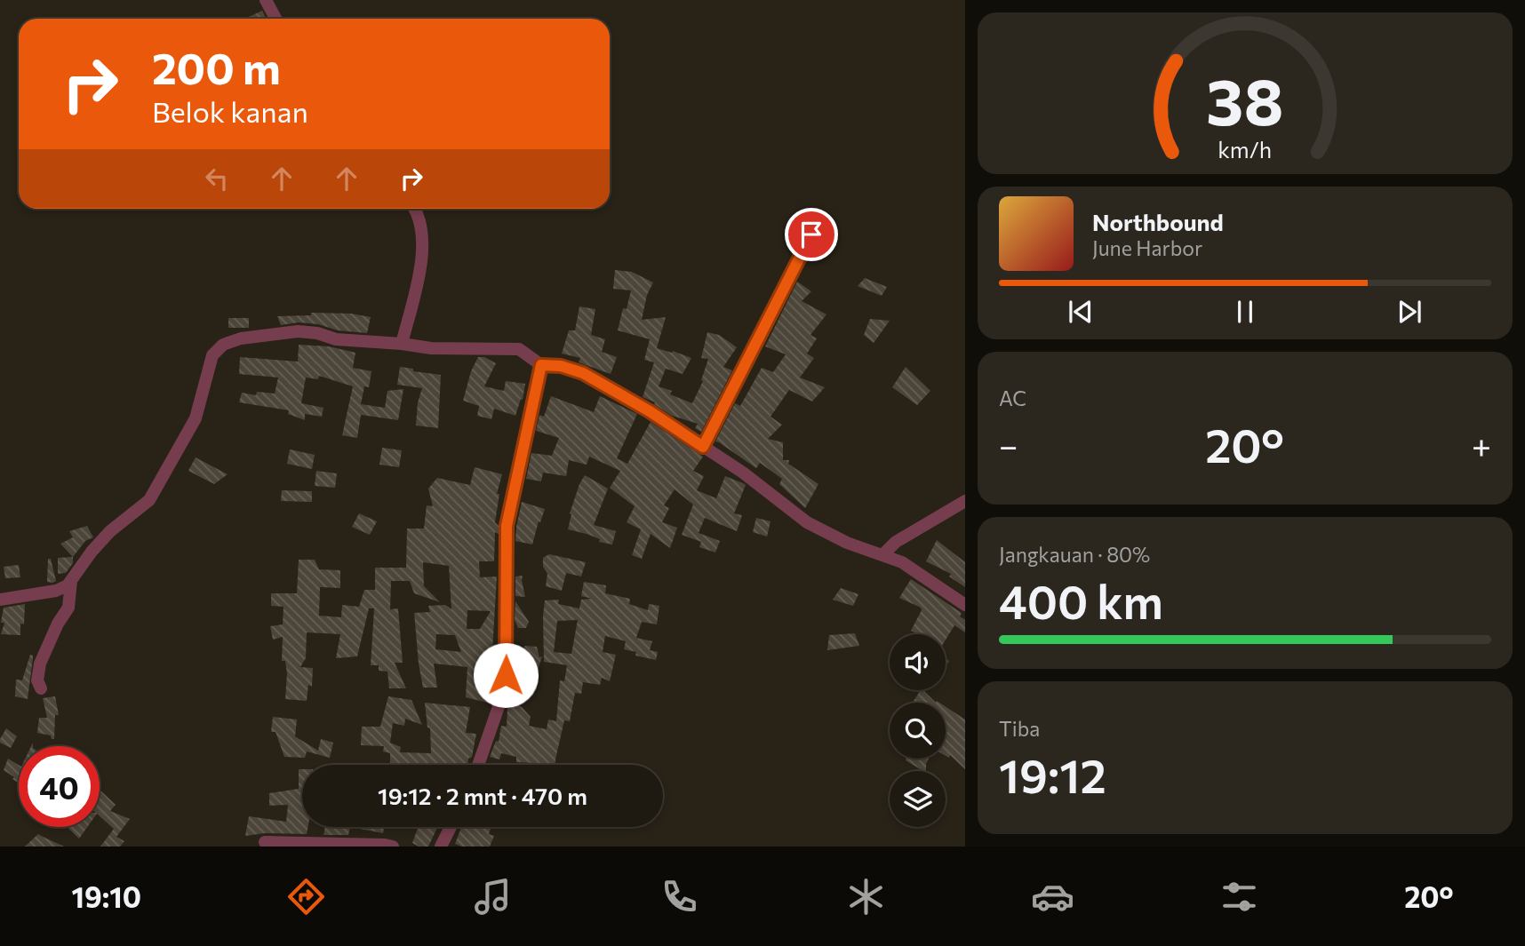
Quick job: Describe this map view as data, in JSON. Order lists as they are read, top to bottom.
{
  "page": {
    "turn": ["200 m", "Belok kanan"],
    "song": ["Northbound", "June Harbor"],
    "tile": [
      "AC",
      ["Jangkauan · 80%", "400 km"],
      ["Tiba", "19:12"]
    ],
    "heat": ["−", "20°", "+"],
    "limit": "40",
    "trip": "19:12 · 2 mnt · 470 m",
    "tabs": ["19:10", "20°"],
    "gauge": ["38", "km/h"]
  }
}
